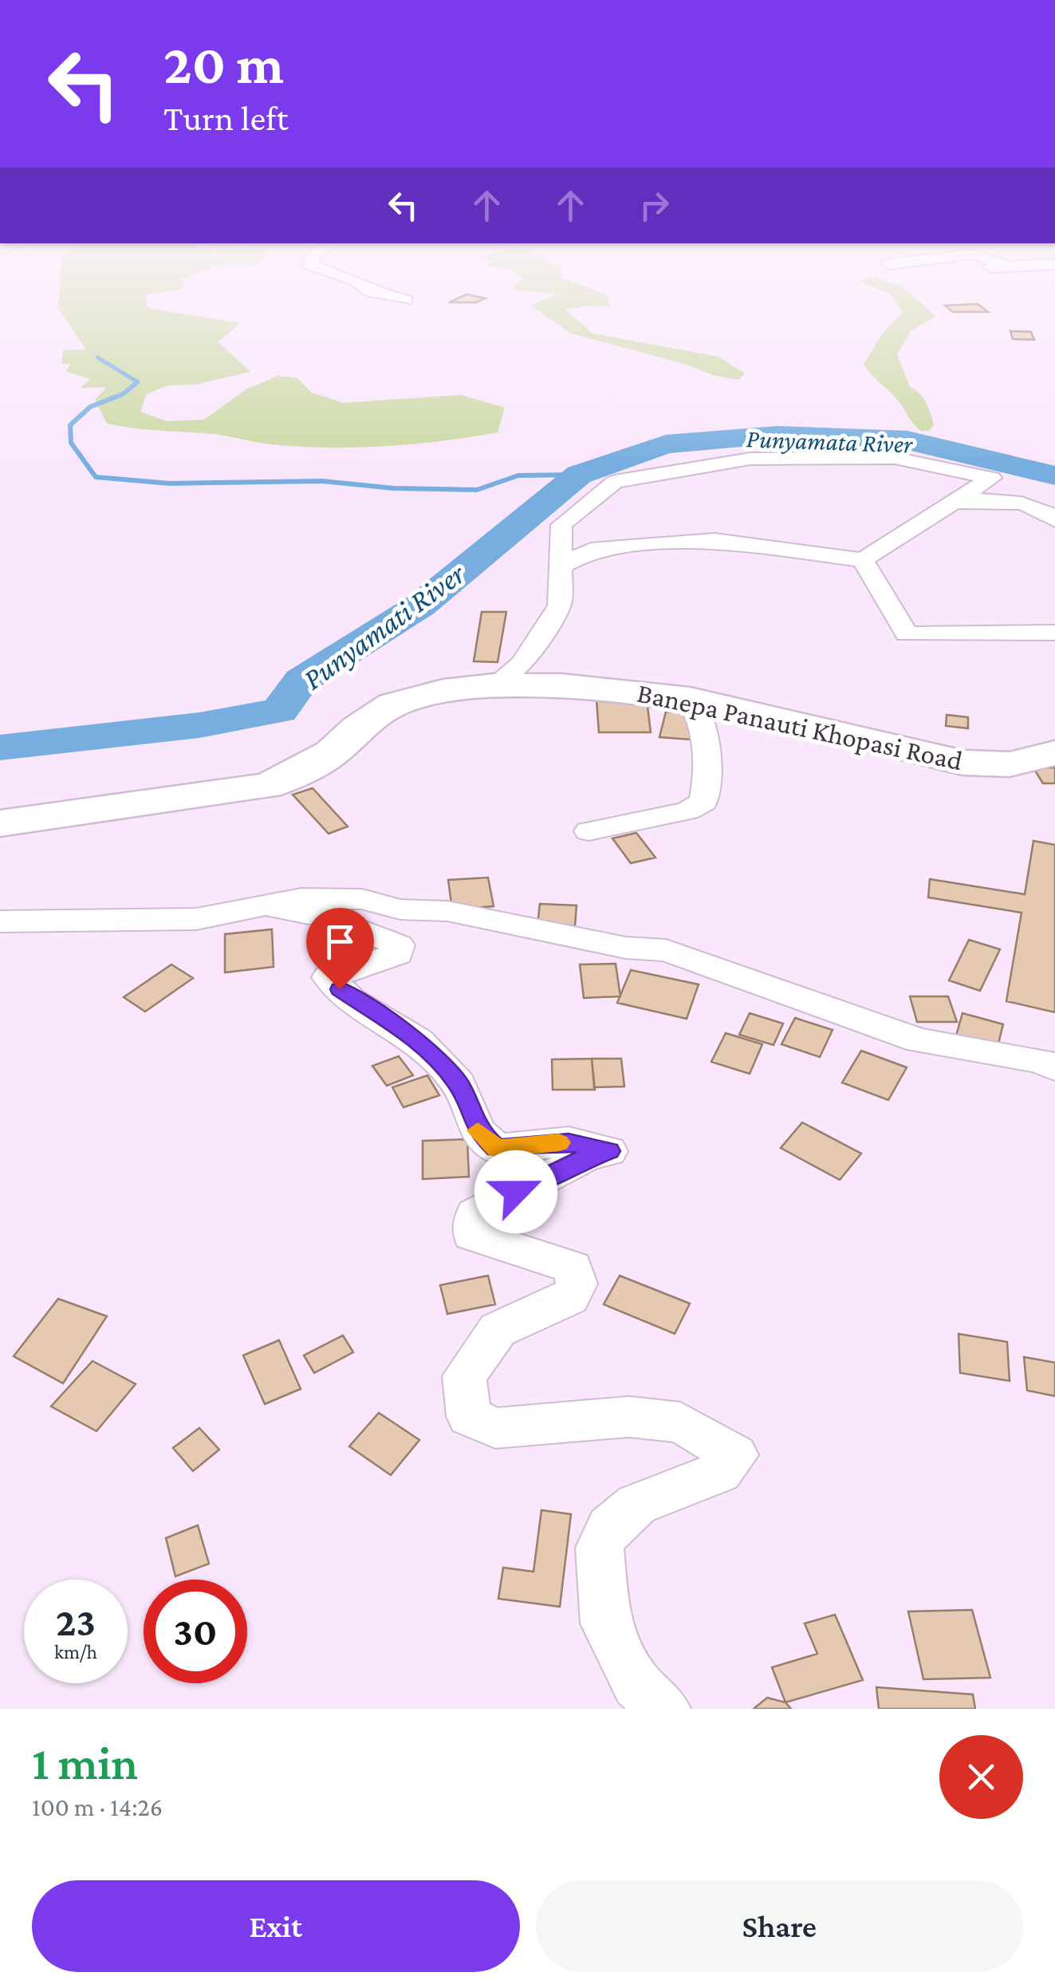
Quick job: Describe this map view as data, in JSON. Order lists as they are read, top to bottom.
{
  "streets": {
    "main road": ["Banepa Panauti Khopasi Road"]
  },
  "water": ["Punyamata River", "Punyamati River"],
  "page": {
    "turn": ["20 m", "Turn left"],
    "speed": "23 km/h",
    "limit": "30",
    "heading": ["1 min", "100 m · 14:26"],
    "buttons": ["Exit", "Share"]
  }
}
